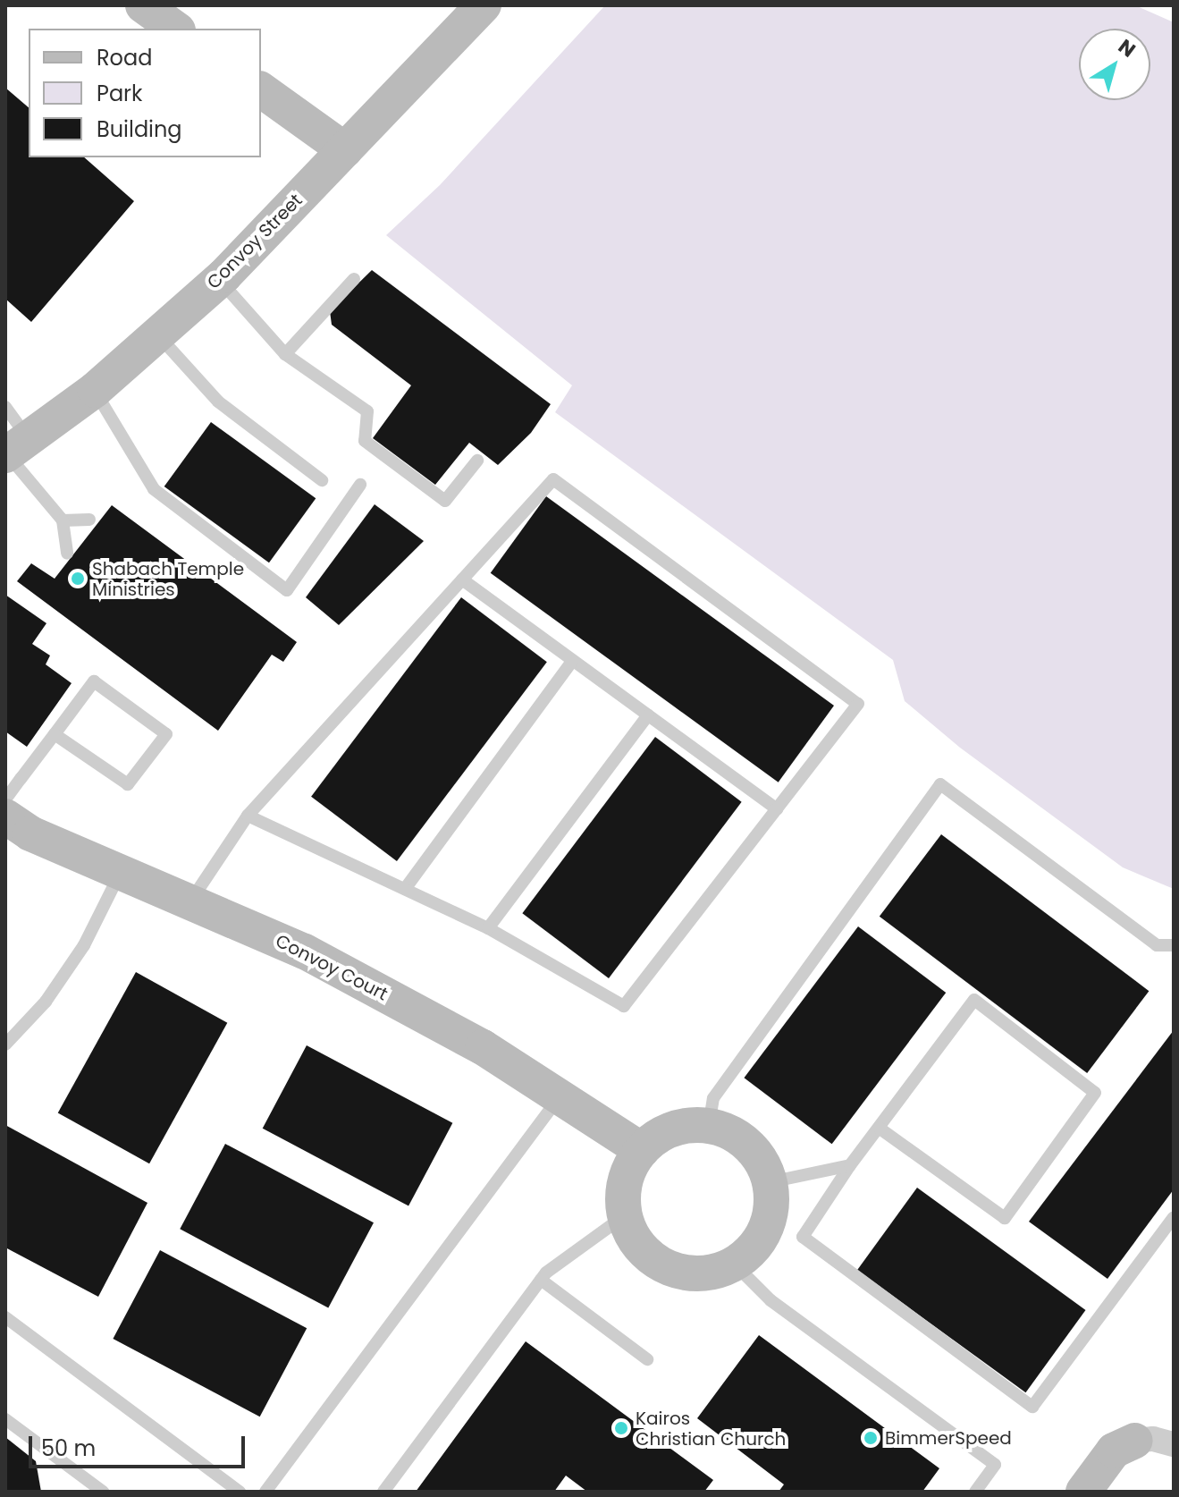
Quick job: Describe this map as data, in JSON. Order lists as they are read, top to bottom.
{
  "streets": {
    "street": ["Convoy Street", "Convoy Court"]
  },
  "places": ["Shabach Temple Ministries", "Kairos Christian Church", "BimmerSpeed"],
  "legend": ["Road", "Park", "Building"],
  "scale_bar": "50 m",
  "north": "top right"
}
